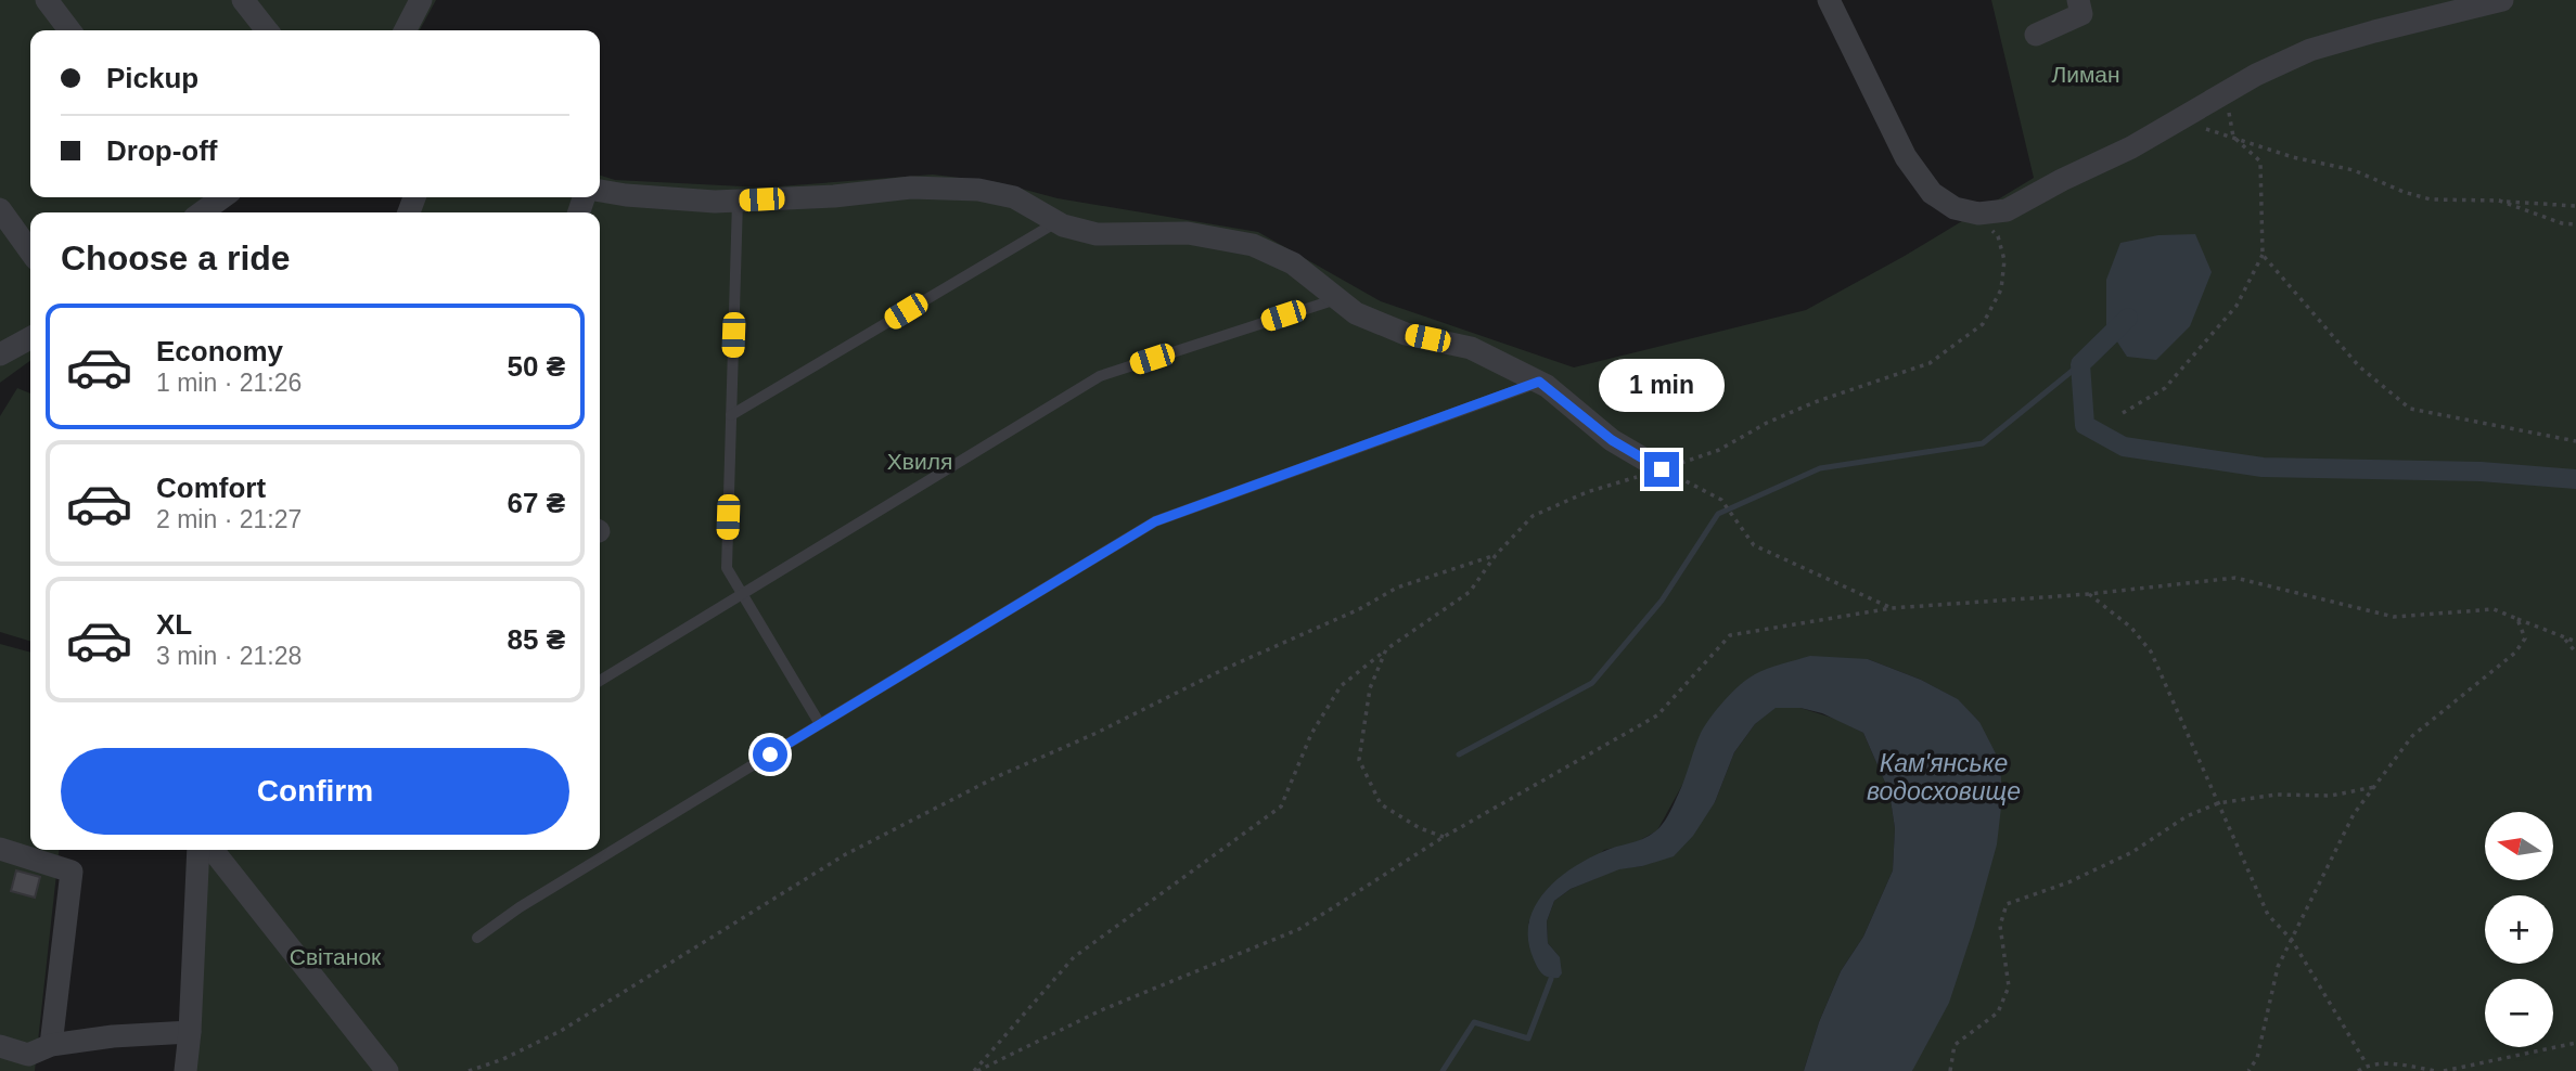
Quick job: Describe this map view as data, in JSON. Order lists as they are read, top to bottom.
{
  "water": ["Кам'янське водосховище"],
  "parks": ["Лиман", "Хвиля", "Світанок"],
  "north": "left",
  "page": {
    "banner": ["Pickup", "Drop-off"],
    "heading": "Choose a ride",
    "list": [
      {
        "name": "Economy",
        "note": "1 min · 21:26",
        "value": "50 ₴"
      },
      {
        "name": "Comfort",
        "note": "2 min · 21:27",
        "value": "67 ₴"
      },
      {
        "name": "XL",
        "note": "3 min · 21:28",
        "value": "85 ₴"
      }
    ],
    "bubble": "1 min",
    "buttons": "Confirm",
    "map_buttons": ["+", "−"]
  }
}
